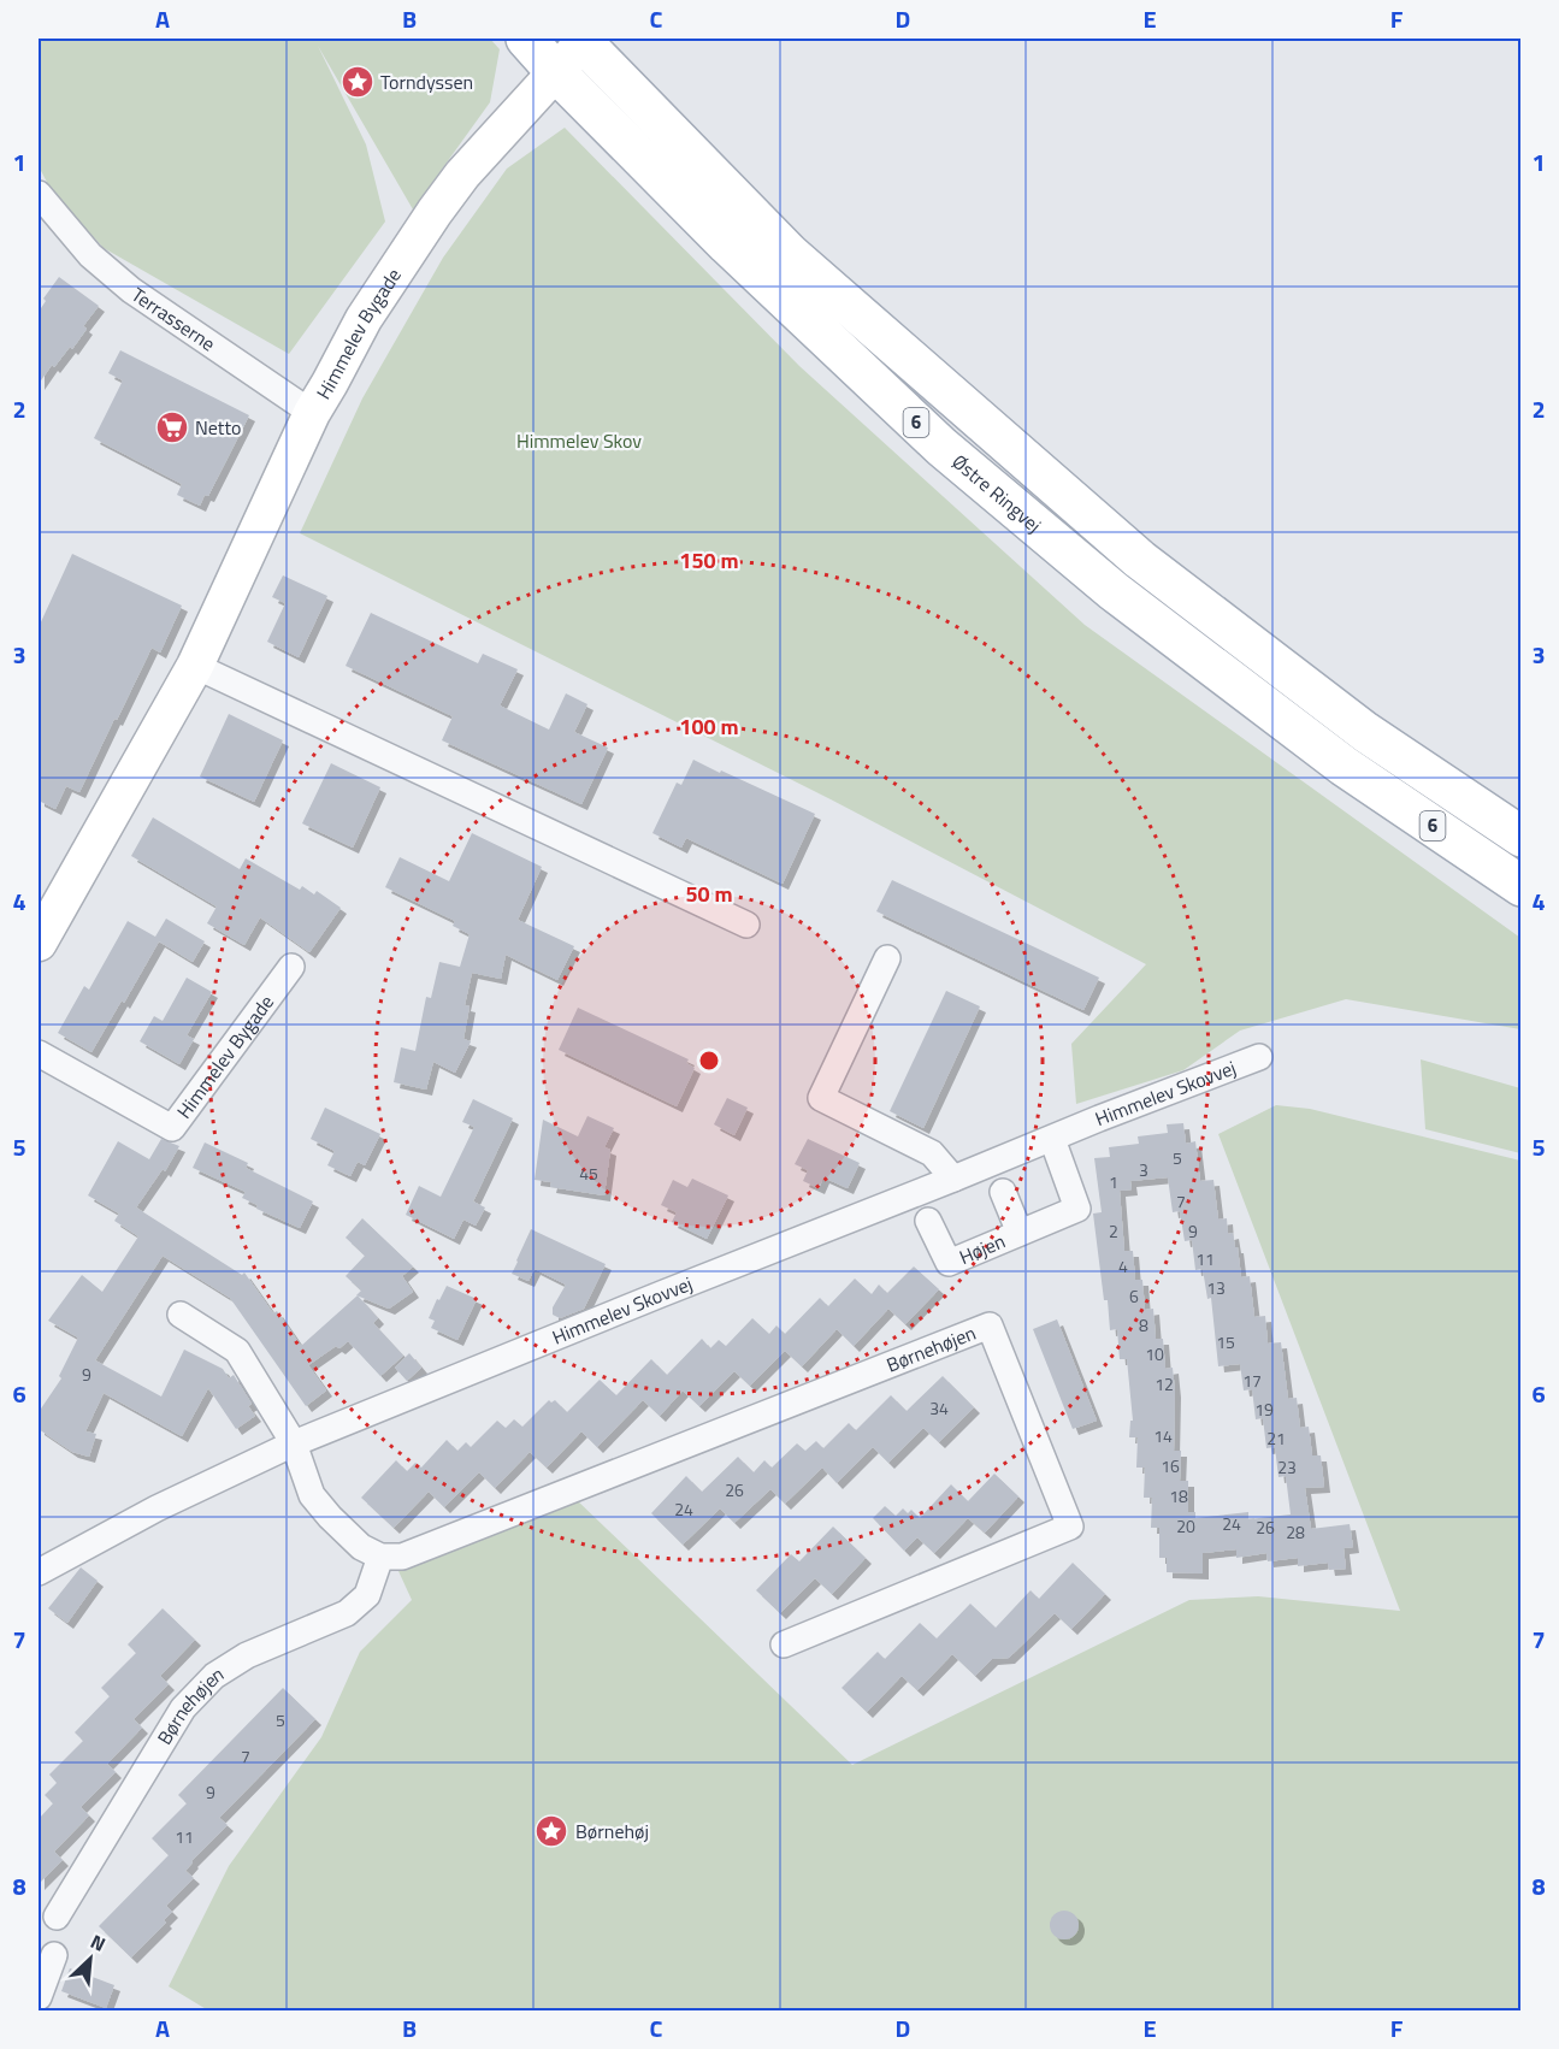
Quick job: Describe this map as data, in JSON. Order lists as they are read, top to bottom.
{
  "streets": {
    "main road": ["6", "Østre Ringvej"],
    "street": [
      "Terrasserne",
      "Himmelev Bygade",
      "Himmelev Skovvej",
      "Højen",
      "Børnehøjen"
    ]
  },
  "crossings": [
    ["Terrasserne", "Himmelev Bygade"],
    ["Himmelev Bygade", "6"],
    ["Himmelev Bygade", "Østre Ringvej"],
    ["Himmelev Skovvej", "Højen"]
  ],
  "parks": ["Himmelev Skov"],
  "places": {
    "place": ["Torndyssen", "Børnehøj"],
    "supermarket": ["Netto"]
  },
  "house_numbers": [
    "5",
    "3",
    "45",
    "1",
    "7",
    "2",
    "9",
    "11",
    "4",
    "13",
    "6",
    "8",
    "15",
    "10",
    "9",
    "17",
    "12",
    "34",
    "19",
    "14",
    "21",
    "16",
    "23",
    "26",
    "18",
    "24",
    "24",
    "20",
    "26",
    "28",
    "5",
    "7",
    "9",
    "11"
  ],
  "north": "top right",
  "grid": {
    "columns": [
      "A",
      "B",
      "C",
      "D",
      "E",
      "F"
    ],
    "rows": [
      "1",
      "2",
      "3",
      "4",
      "5",
      "6",
      "7",
      "8"
    ]
  },
  "rings": ["150 m", "100 m", "50 m"]
}
